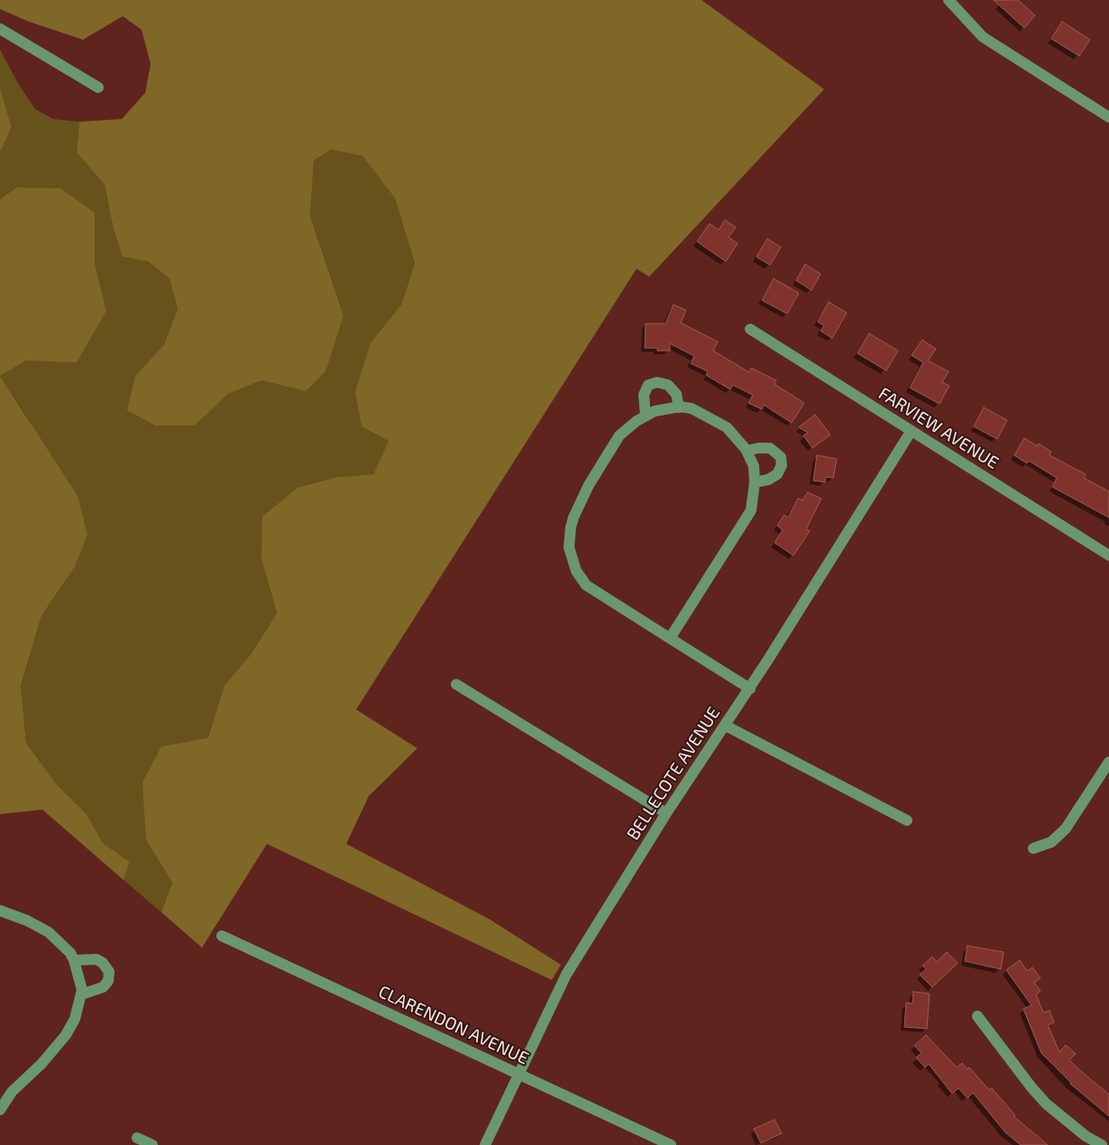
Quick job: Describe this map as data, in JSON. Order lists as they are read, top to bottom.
{
  "streets": {
    "street": ["FARVIEW AVENUE", "BELLECOTE AVENUE", "CLARENDON AVENUE"]
  },
  "crossings": [
    ["FARVIEW AVENUE", "BELLECOTE AVENUE"],
    ["BELLECOTE AVENUE", "CLARENDON AVENUE"]
  ]
}
